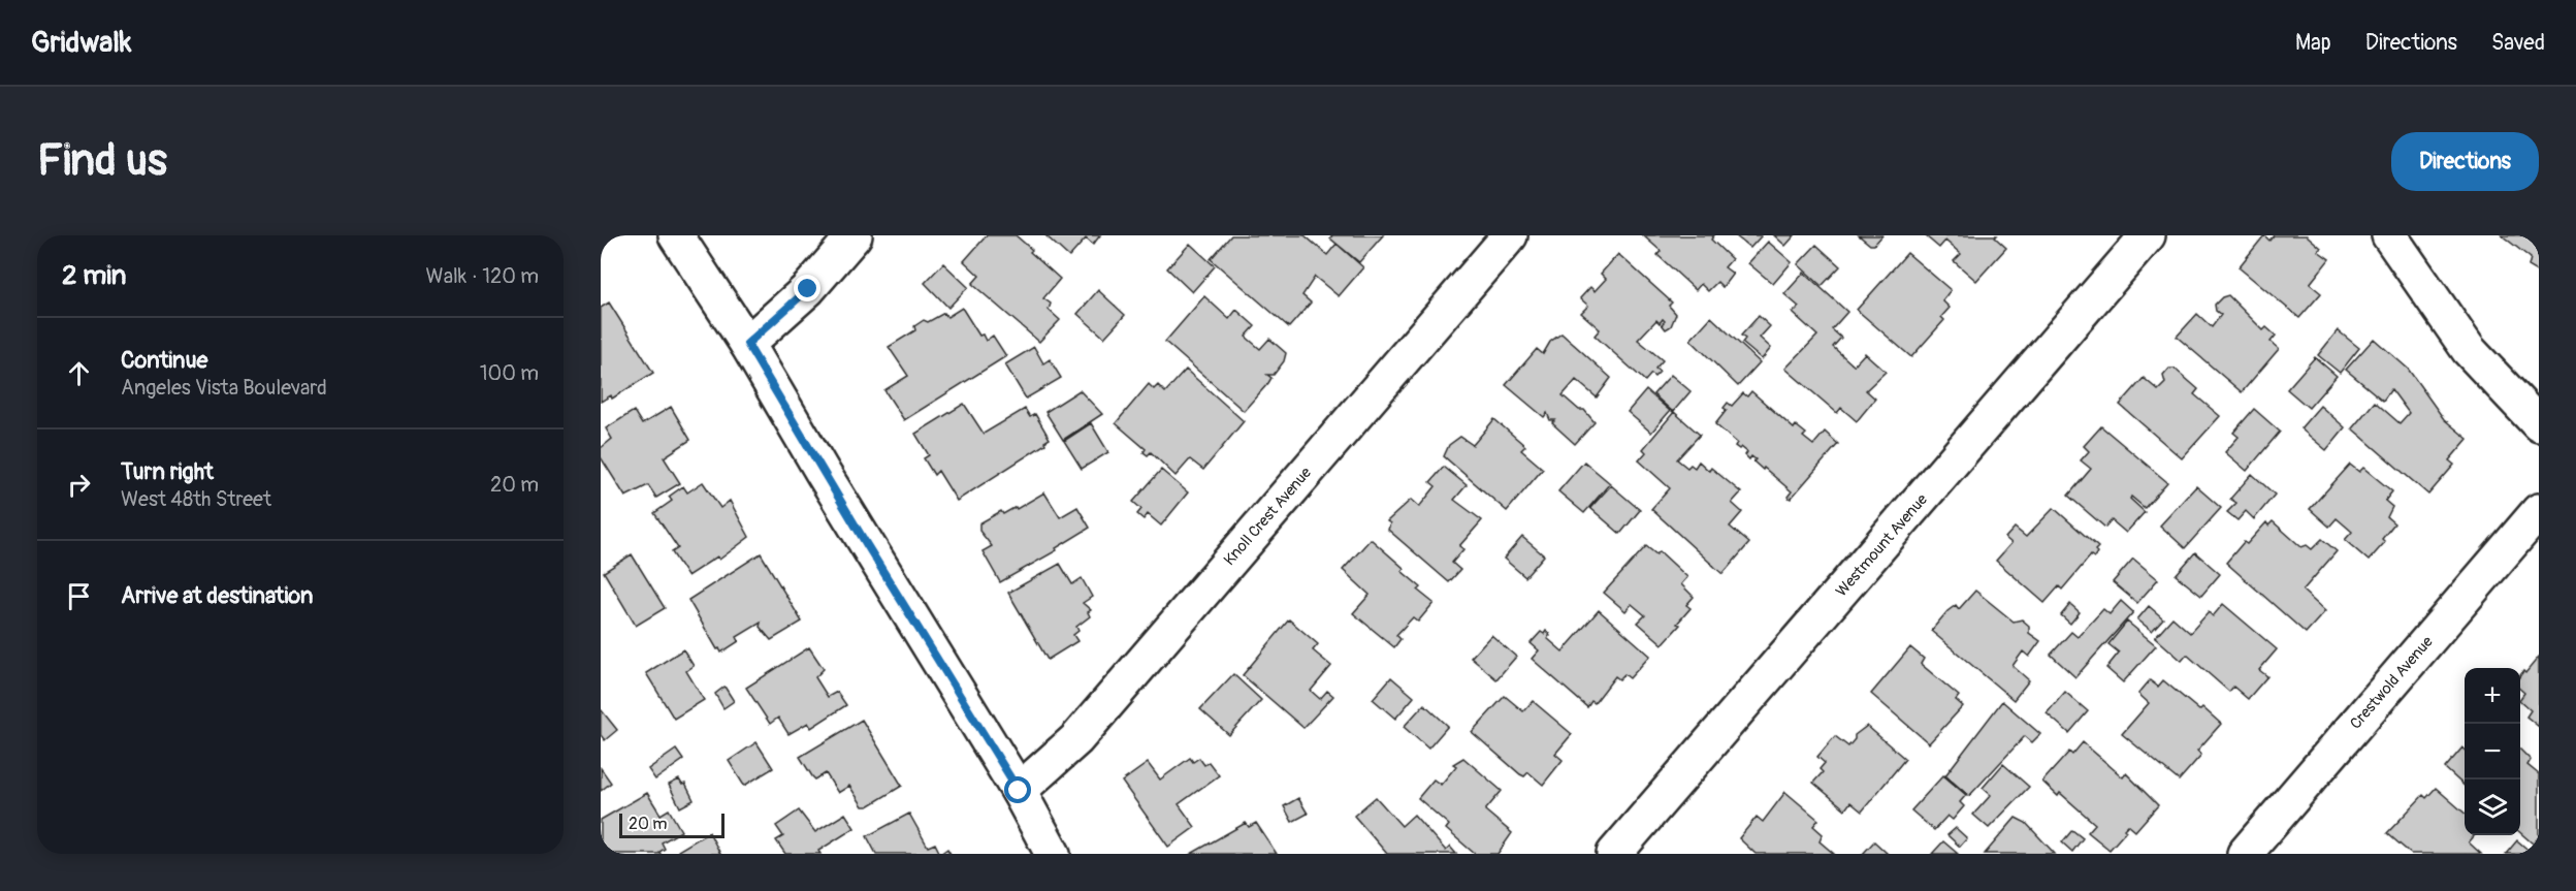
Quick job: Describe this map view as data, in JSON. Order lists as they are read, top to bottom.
{
  "streets": {
    "street": ["Knoll Crest Avenue", "Westmount Avenue", "Crestwold Avenue"]
  },
  "scale_bar": "20 m",
  "page": {
    "header": "Gridwalk",
    "nav": ["Map", "Directions", "Saved"],
    "buttons": "Directions",
    "title": "Find us",
    "heading": ["2 min", "Walk · 120 m"],
    "list": [
      ["Continue", "Angeles Vista Boulevard", "100 m"],
      ["Turn right", "West 48th Street", "20 m"],
      "Arrive at destination"
    ],
    "map_buttons": ["+", "−"],
    "scale": "20 m"
  }
}
